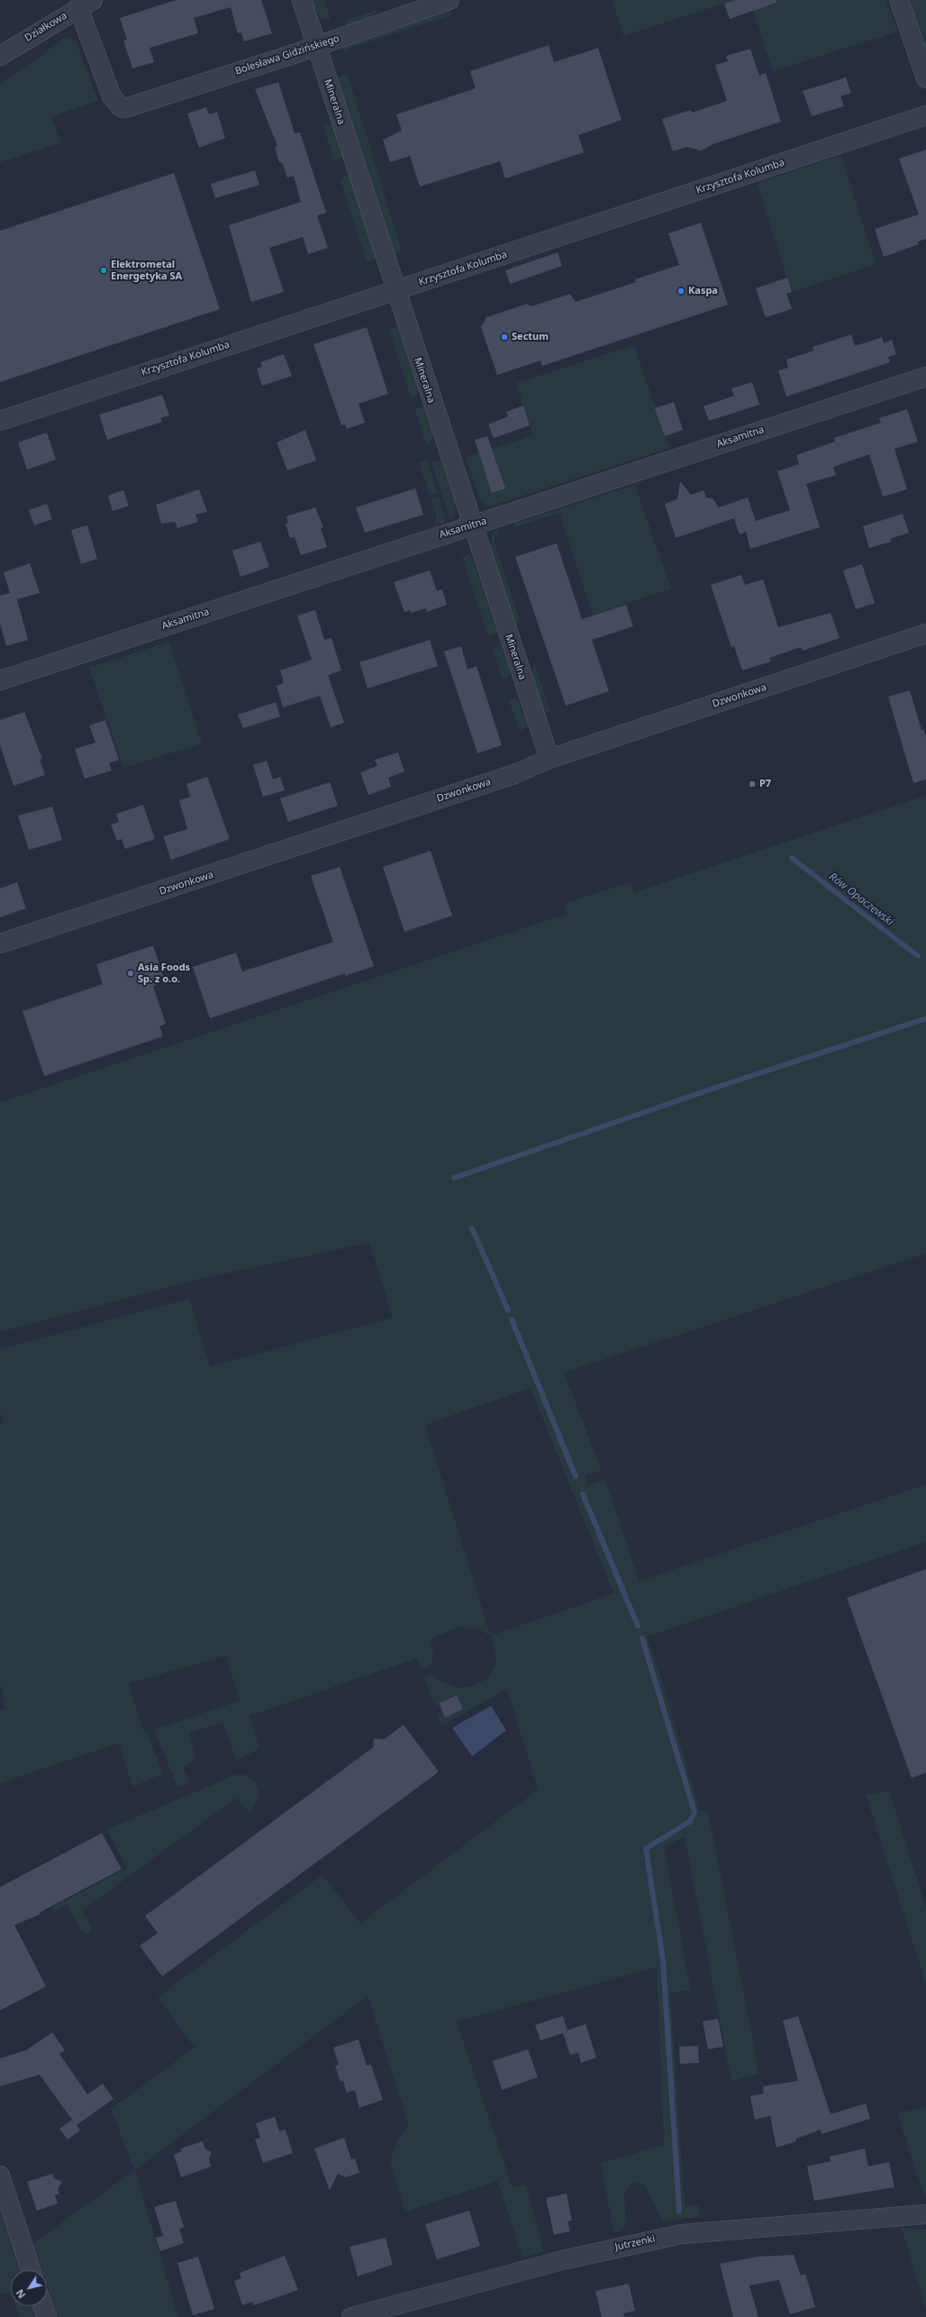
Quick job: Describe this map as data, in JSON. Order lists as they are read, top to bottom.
{
  "streets": {
    "street": [
      "Działkowa",
      "Bolesława Gidzińskiego",
      "Mineralna",
      "Krzysztofa Kolumba",
      "Aksamitna",
      "Dzwonkowa",
      "Jutrzenki"
    ]
  },
  "crossings": [
    ["Działkowa", "Bolesława Gidzińskiego"],
    ["Bolesława Gidzińskiego", "Mineralna"],
    ["Mineralna", "Krzysztofa Kolumba"],
    ["Mineralna", "Aksamitna"],
    ["Mineralna", "Dzwonkowa"]
  ],
  "water": ["Rów Opaczewski"],
  "places": [
    "Elektrometal Energetyka SA",
    "Kaspa",
    "Sectum",
    "P7",
    "Asia Foods Sp. z o.o."
  ],
  "north": "bottom left"
}
